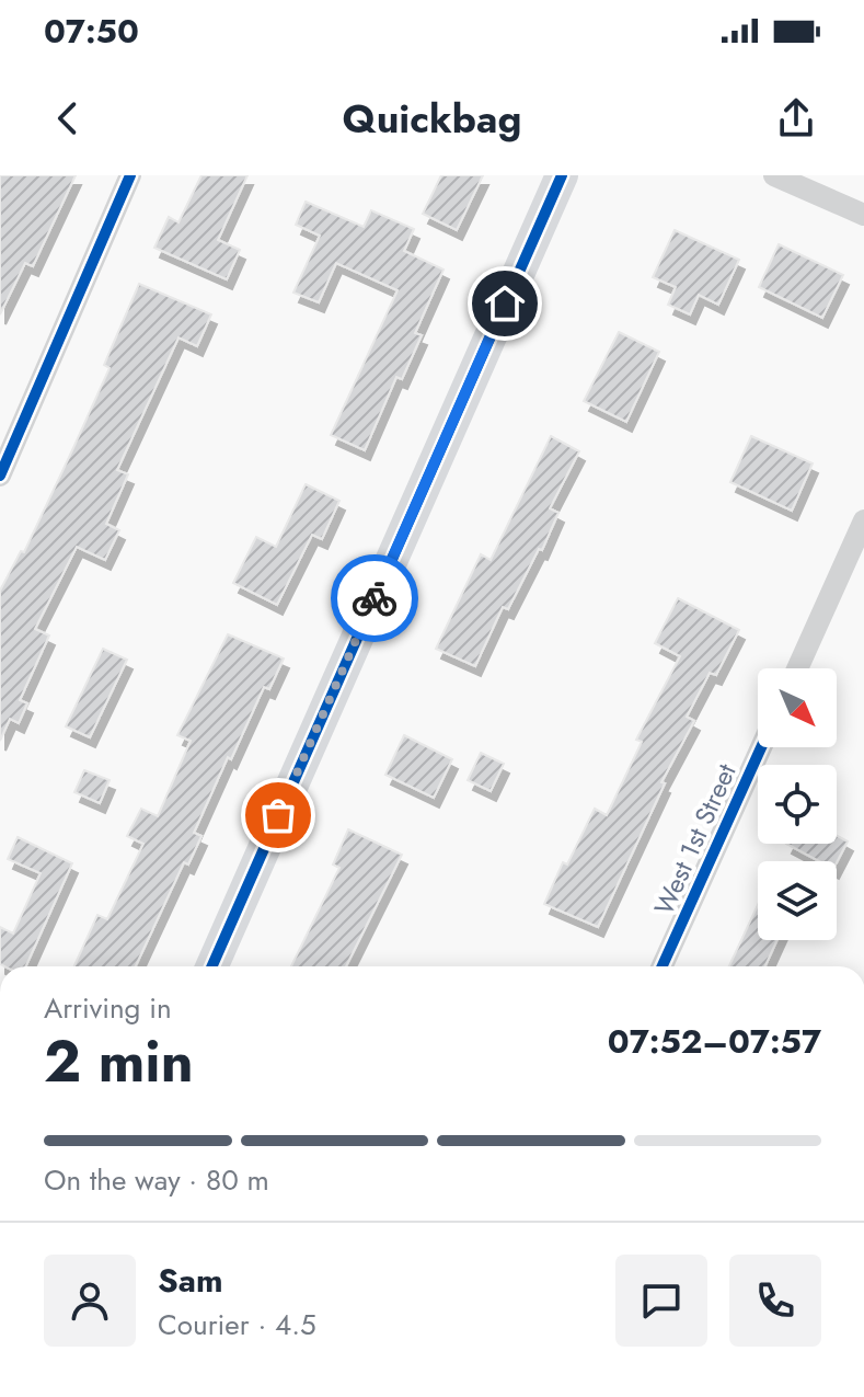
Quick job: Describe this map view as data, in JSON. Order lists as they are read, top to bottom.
{
  "streets": {
    "street": ["West 1st Street"]
  },
  "north": "bottom right",
  "page": {
    "status": "07:50",
    "header": "Quickbag",
    "heading": ["2 min", "Arriving in", "07:52–07:57"],
    "panel": ["Sam", "Courier · 4.5"],
    "bar": "On the way · 80 m"
  }
}
